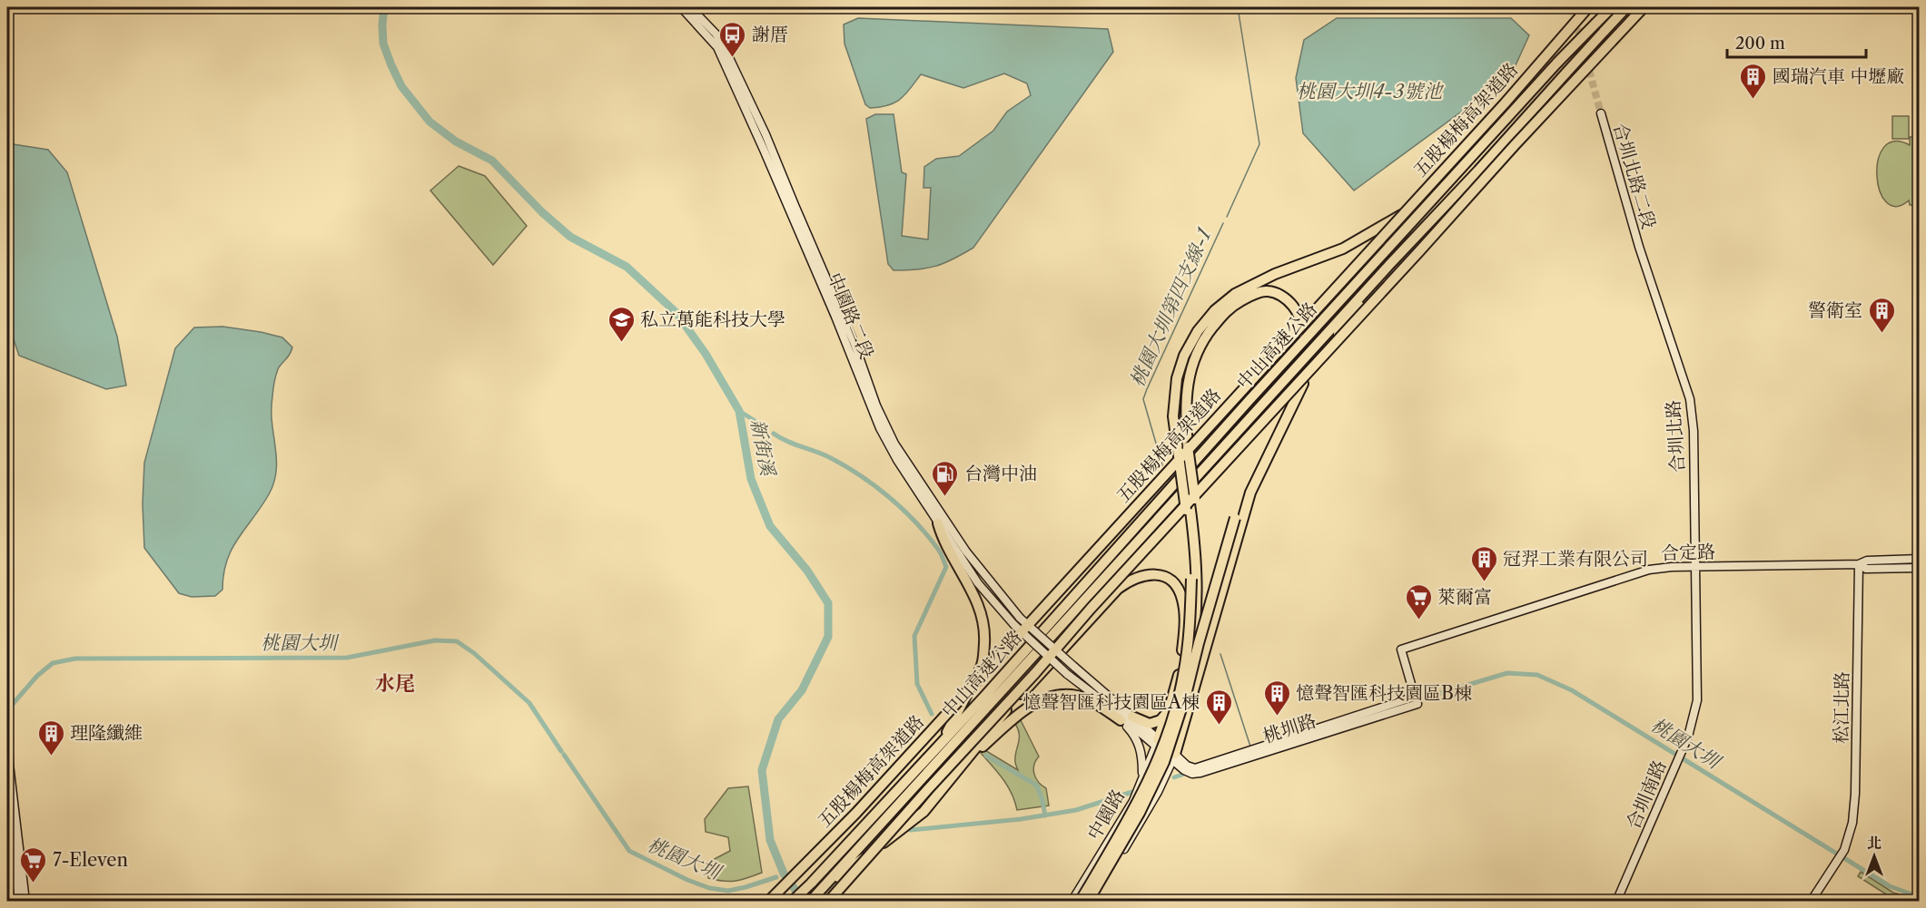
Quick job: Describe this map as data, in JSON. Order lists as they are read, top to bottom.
{
  "streets": {
    "highway": ["五股楊梅高架道路", "中山高速公路"],
    "main road": [
      "合圳北路二段",
      "中園路二段",
      "合圳北路",
      "合定路",
      "松江北路",
      "桃圳路",
      "合圳南路",
      "中園路"
    ]
  },
  "crossings": [
    ["合圳北路二段", "合圳北路"],
    ["合圳北路", "合定路"],
    ["合圳北路", "合圳南路"],
    ["合定路", "松江北路"],
    ["合定路", "桃圳路"],
    ["合定路", "合圳南路"],
    ["桃圳路", "中園路"]
  ],
  "districts": ["水尾"],
  "water": [
    "桃園大圳4-3號池",
    "桃園大圳第四支線-1",
    "新街溪",
    "桃園大圳"
  ],
  "places": {
    "bus stop": ["謝厝"],
    "building": [
      "國瑞汽車 中壢廠",
      "警衛室",
      "冠羿工業有限公司",
      "憶聲智匯科技園區B棟",
      "憶聲智匯科技園區A棟",
      "理隆纖維"
    ],
    "school or university": ["私立萬能科技大學"],
    "fuel station": ["台灣中油"],
    "supermarket": ["萊爾富", "7-Eleven"]
  },
  "scale_bar": "200 m",
  "north": "top"
}
